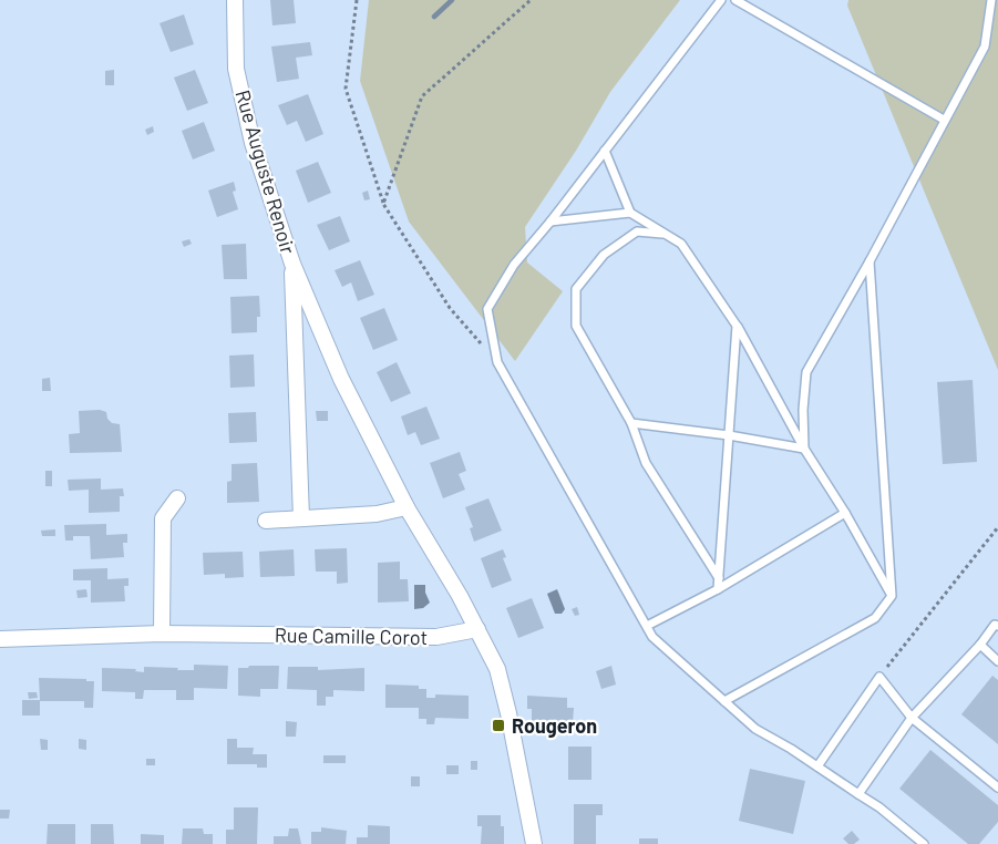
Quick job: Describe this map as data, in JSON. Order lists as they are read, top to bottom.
{
  "streets": {
    "street": ["Rue Auguste Renoir", "Rue Camille Corot"]
  },
  "crossings": [
    ["Rue Auguste Renoir", "Rue Camille Corot"]
  ],
  "places": {
    "transit": ["Rougeron"]
  }
}
